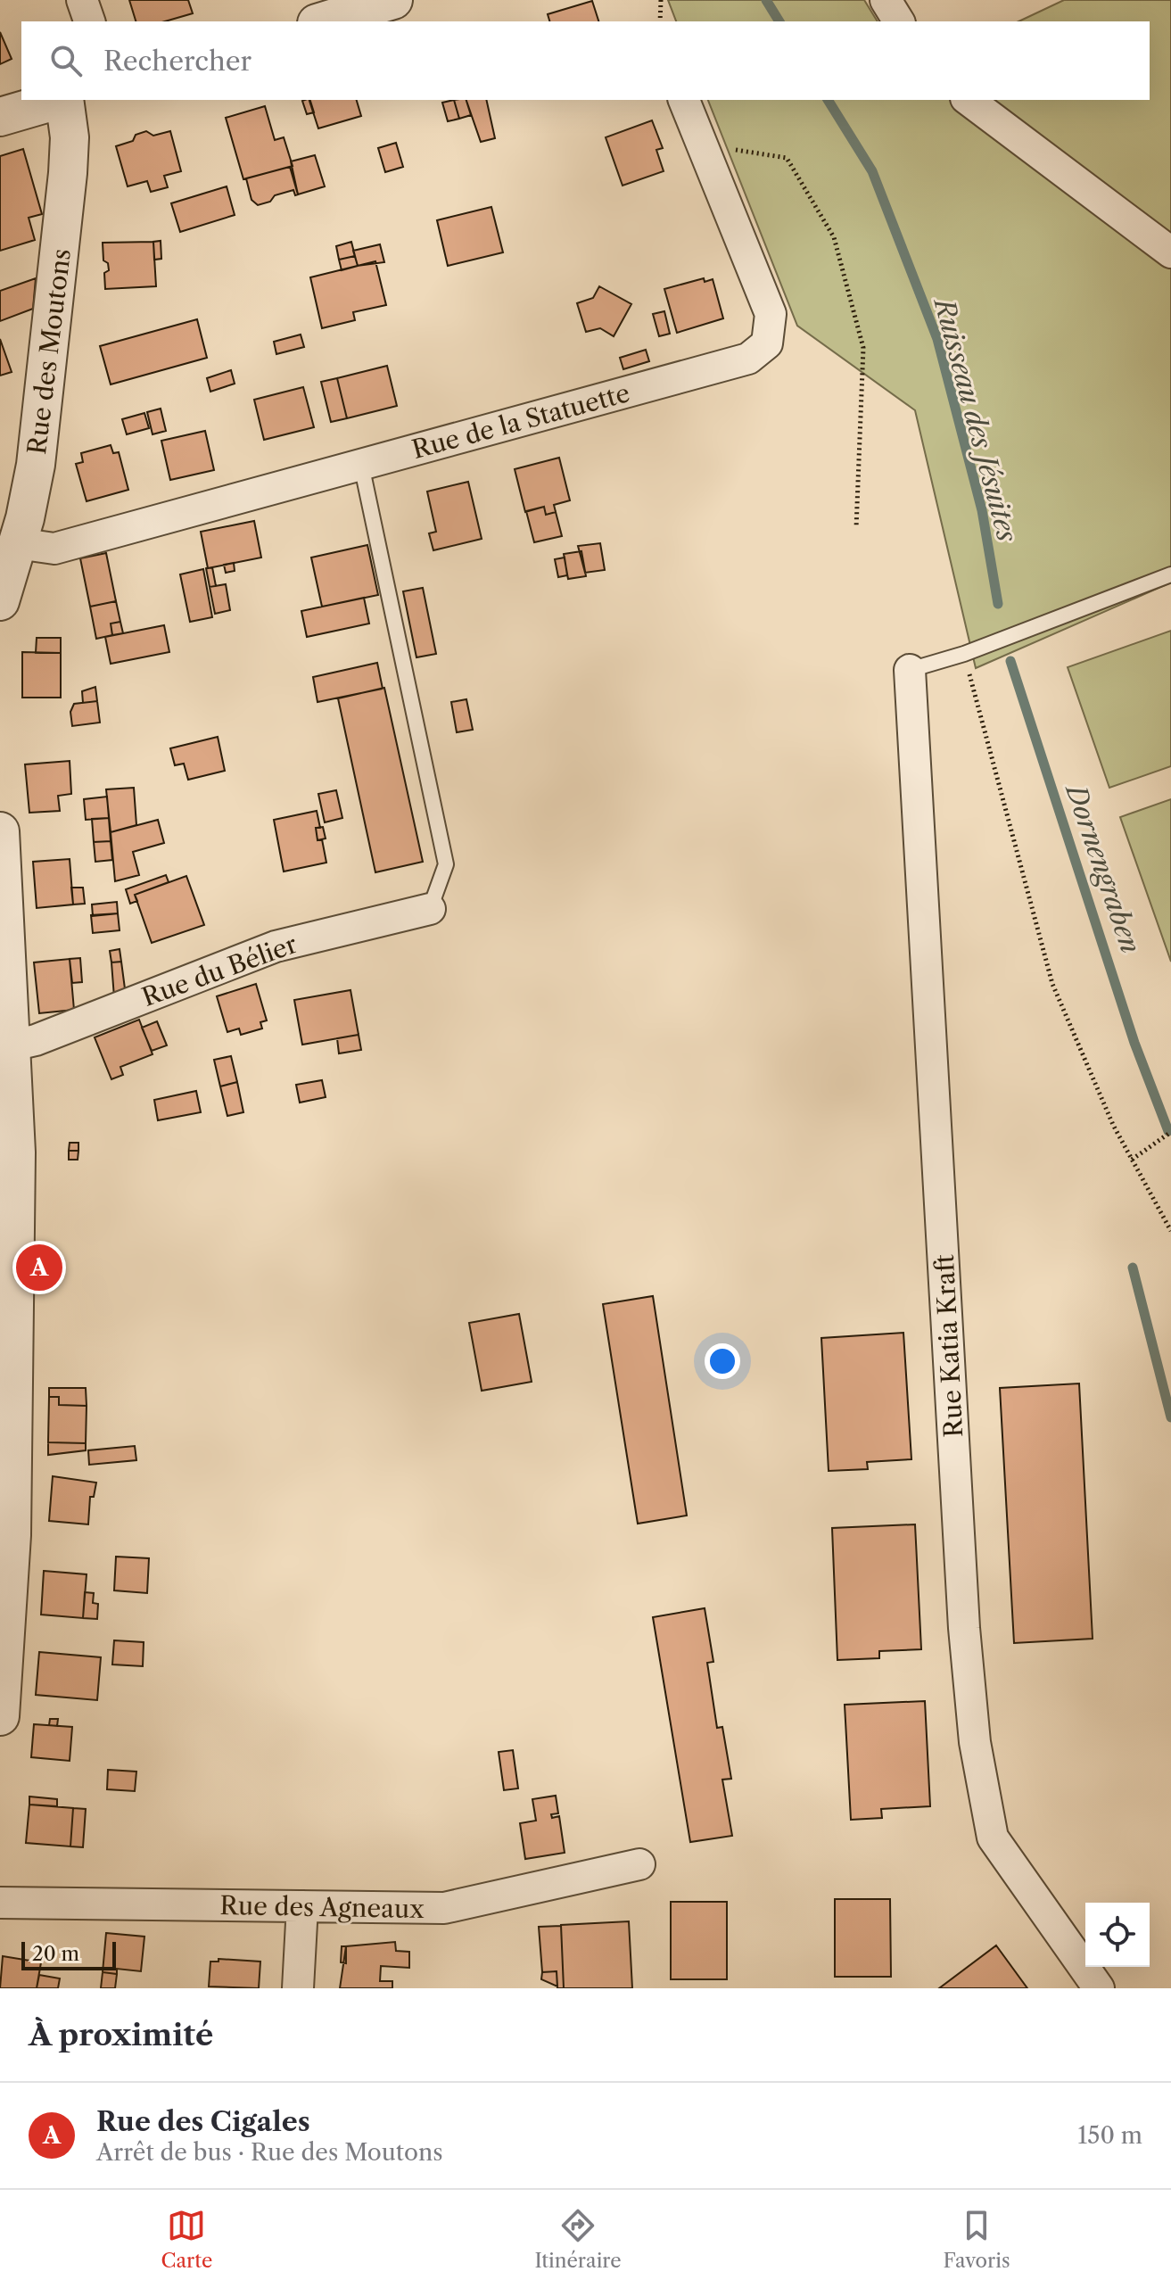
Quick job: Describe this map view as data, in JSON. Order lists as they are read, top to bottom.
{
  "streets": {
    "street": [
      "Rue des Moutons",
      "Rue de la Statuette",
      "Rue du Bélier",
      "Rue Katia Kraft",
      "Rue des Agneaux"
    ]
  },
  "crossings": [
    ["Rue des Moutons", "Rue de la Statuette"]
  ],
  "water": ["Ruisseau des Jésuites", "Dornengraben"],
  "scale_bar": "20 m",
  "page": {
    "search": "Rechercher",
    "pins": "A",
    "scale": "20 m",
    "heading": "À proximité",
    "list": [
      {
        "mark": "A",
        "name": "Rue des Cigales",
        "note": "Arrêt de bus · Rue des Moutons",
        "value": "150 m"
      }
    ],
    "nav": ["Carte", "Itinéraire", "Favoris"]
  }
}
